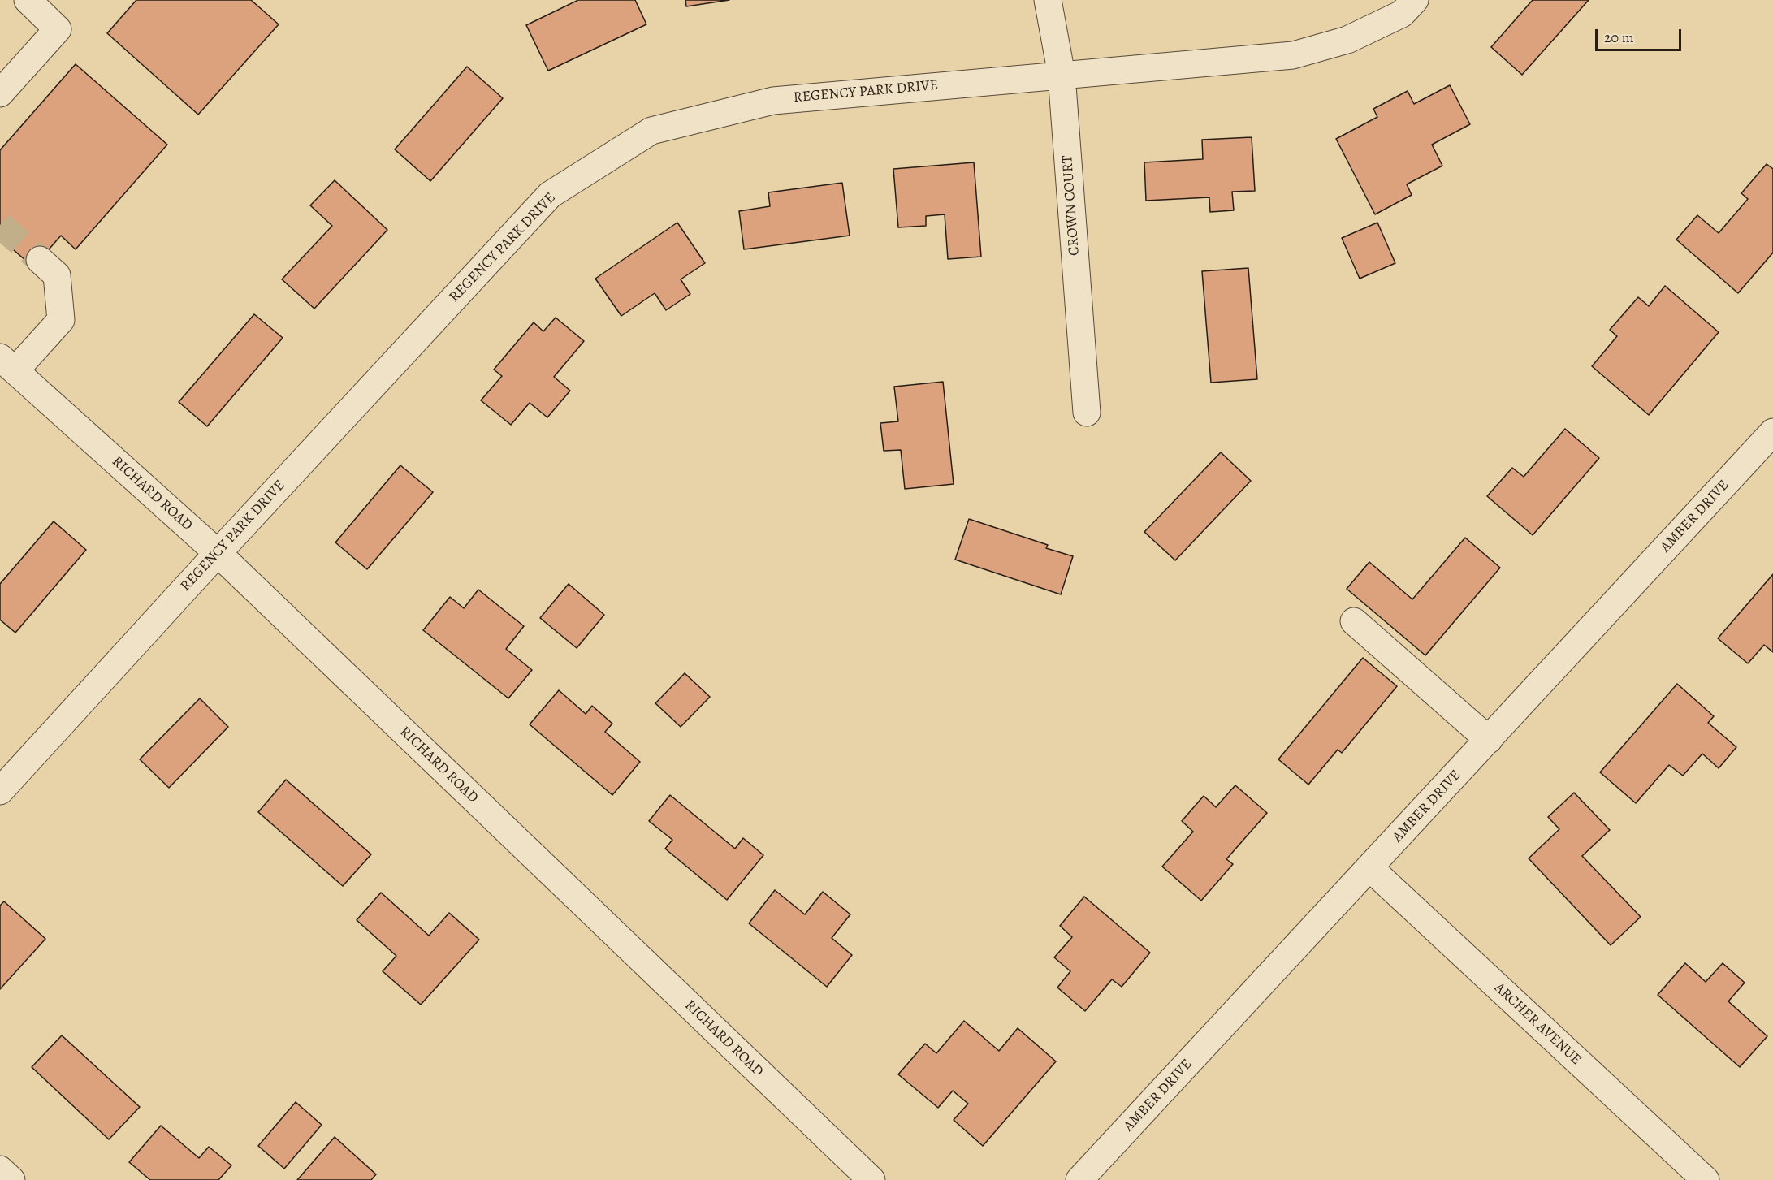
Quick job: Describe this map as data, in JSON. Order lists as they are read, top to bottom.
{
  "streets": {
    "street": [
      "REGENCY PARK DRIVE",
      "CROWN COURT",
      "RICHARD ROAD",
      "AMBER DRIVE",
      "ARCHER AVENUE"
    ]
  },
  "crossings": [
    ["REGENCY PARK DRIVE", "CROWN COURT"],
    ["REGENCY PARK DRIVE", "RICHARD ROAD"],
    ["AMBER DRIVE", "ARCHER AVENUE"]
  ],
  "scale_bar": "20 m"
}
